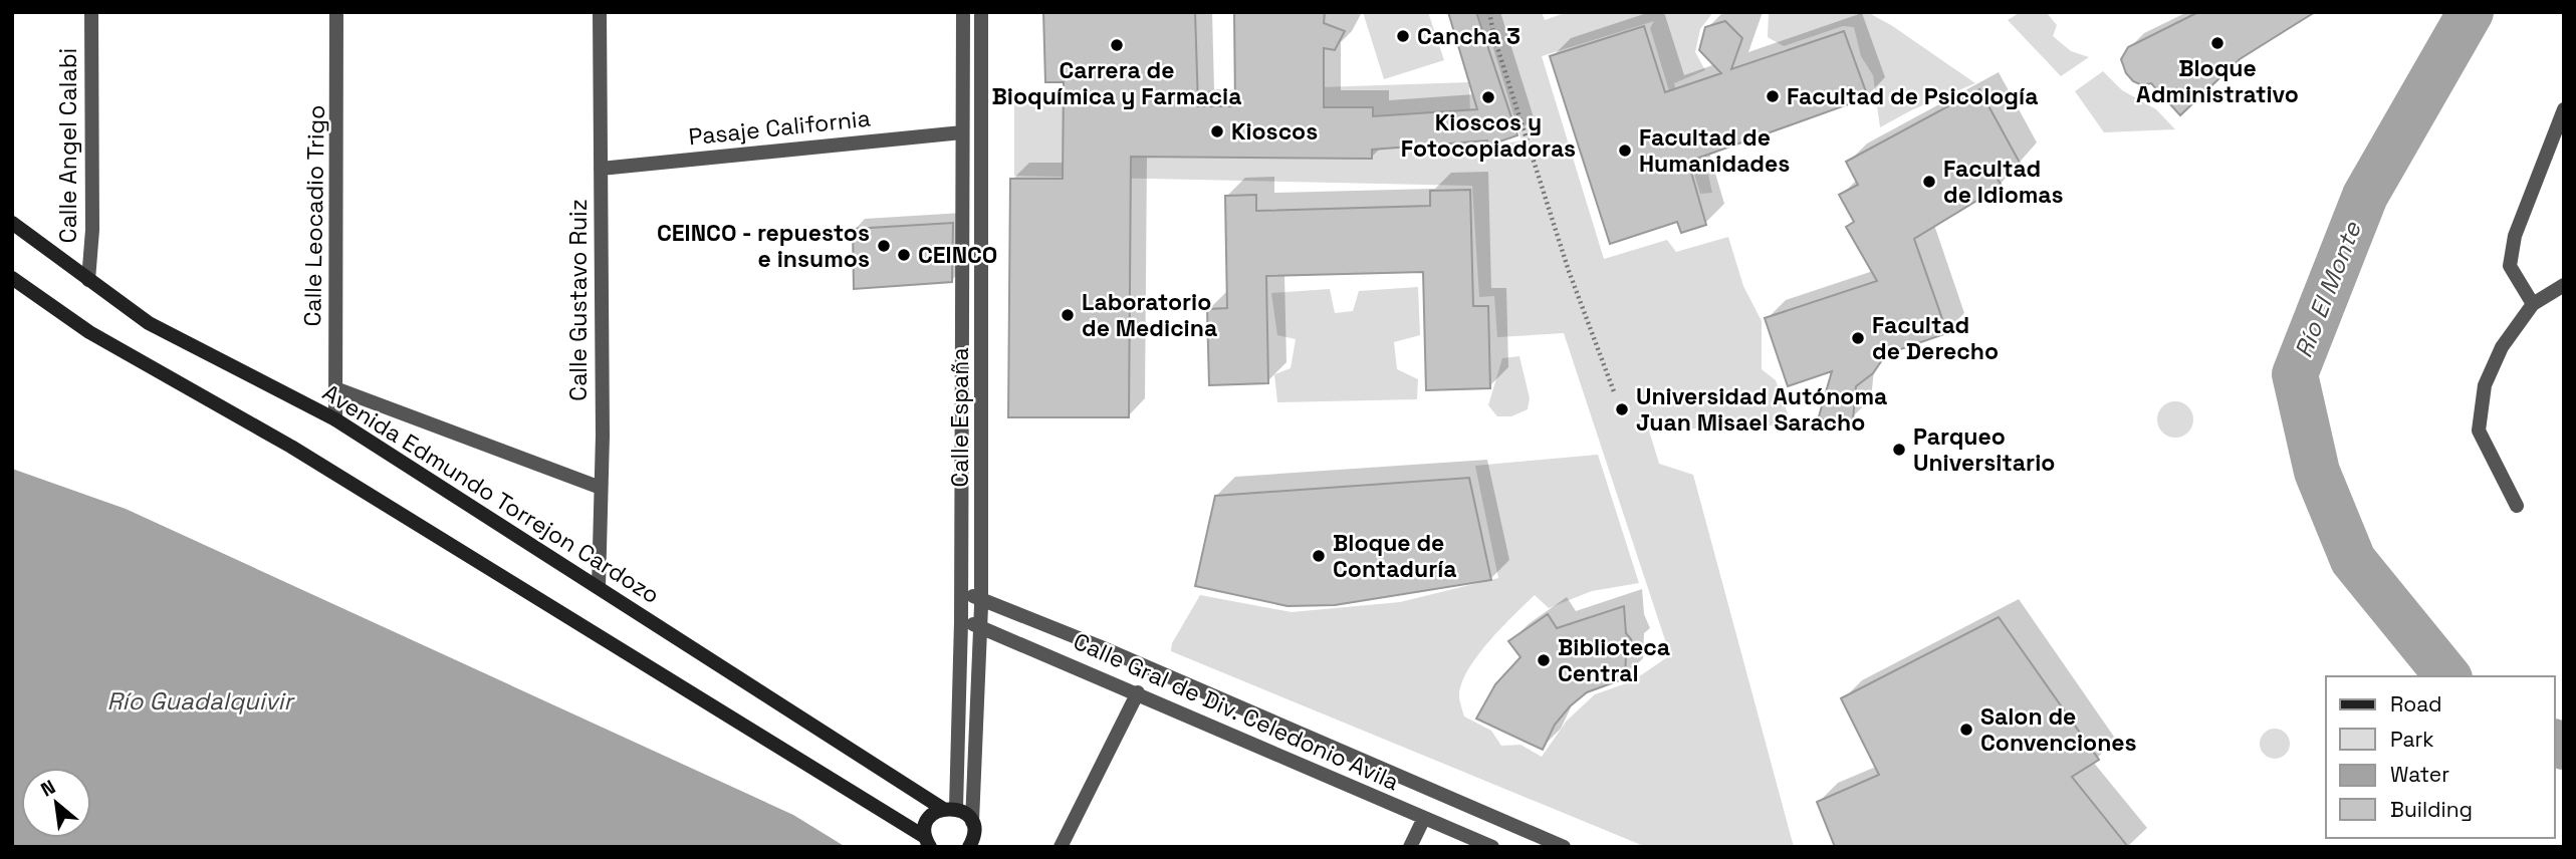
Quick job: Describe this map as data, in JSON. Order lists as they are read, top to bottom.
{
  "streets": {
    "street": [
      "Pasaje California",
      "Calle Angel Calabi",
      "Calle Leocadio Trigo",
      "Calle Gustavo Ruiz",
      "Calle España",
      "Avenida Edmundo Torrejon Cardozo",
      "Calle Gral de Div. Celedonio Avila"
    ]
  },
  "crossings": [
    ["Pasaje California", "Calle Gustavo Ruiz"],
    ["Pasaje California", "Calle España"],
    ["Calle Angel Calabi", "Avenida Edmundo Torrejon Cardozo"],
    ["Calle Leocadio Trigo", "Avenida Edmundo Torrejon Cardozo"],
    ["Calle Gustavo Ruiz", "Avenida Edmundo Torrejon Cardozo"],
    ["Calle España", "Avenida Edmundo Torrejon Cardozo"],
    ["Calle España", "Calle Gral de Div. Celedonio Avila"]
  ],
  "water": ["Río El Monte", "Río Guadalquivir"],
  "places": [
    "Cancha 3",
    "Bloque Administrativo",
    "Carrera de Bioquímica y Farmacia",
    "Facultad de Psicología",
    "Kioscos y Fotocopiadoras",
    "Kioscos",
    "Facultad de Humanidades",
    "Facultad de Idiomas",
    "CEINCO - repuestos e insumos",
    "CEINCO",
    "Laboratorio de Medicina",
    "Facultad de Derecho",
    "Universidad Autónoma Juan Misael Saracho",
    "Parqueo Universitario",
    "Bloque de Contaduría",
    "Biblioteca Central",
    "Salon de Convenciones"
  ],
  "legend": [
    "Road",
    "Park",
    "Water",
    "Building"
  ],
  "north": "top left"
}
